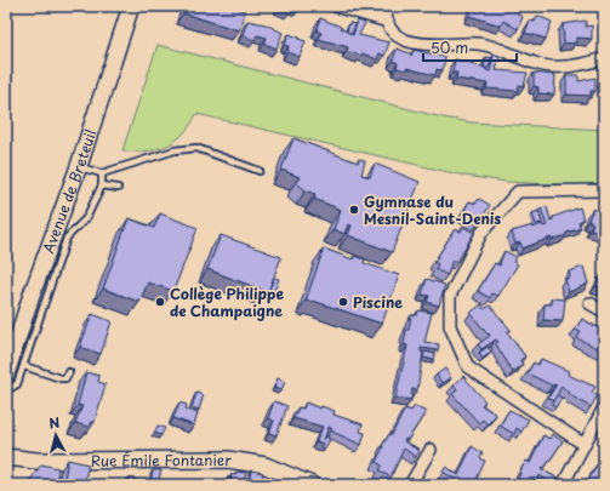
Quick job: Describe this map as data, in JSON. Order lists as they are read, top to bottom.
{
  "streets": {
    "street": ["Avenue de Breteuil", "Rue Émile Fontanier"]
  },
  "places": ["Gymnase du Mesnil-Saint-Denis", "Collège Philippe de Champaigne", "Piscine"],
  "scale_bar": "50 m",
  "north": "top"
}
